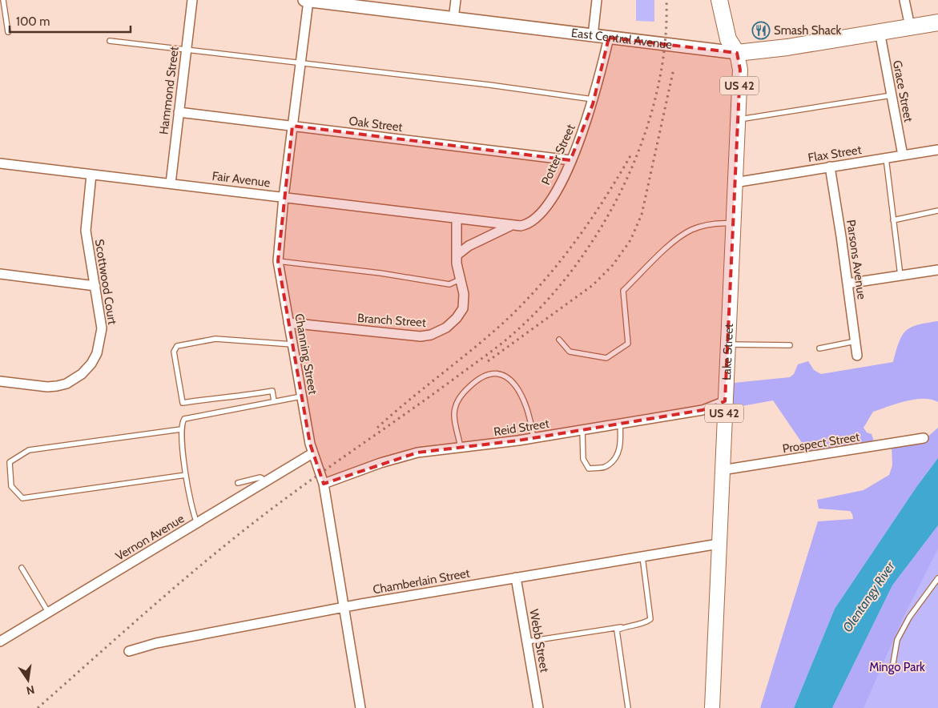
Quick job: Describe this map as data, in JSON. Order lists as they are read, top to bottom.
{
  "streets": {
    "highway": ["East Central Avenue", "US 42", "Lake Street"],
    "street": [
      "Hammond Street",
      "Grace Street",
      "Oak Street",
      "Flax Street",
      "Potter Street",
      "Fair Avenue",
      "Parsons Avenue",
      "Scottwood Court",
      "Branch Street",
      "Channing Street",
      "Reid Street",
      "Prospect Street",
      "Vernon Avenue",
      "Chamberlain Street",
      "Webb Street"
    ]
  },
  "crossings": [
    ["East Central Avenue", "Grace Street"],
    ["East Central Avenue", "Potter Street"],
    ["East Central Avenue", "Lake Street"],
    ["East Central Avenue", "Channing Street"],
    ["Hammond Street", "Oak Street"],
    ["Hammond Street", "Fair Avenue"],
    ["Grace Street", "Flax Street"],
    ["Oak Street", "Potter Street"],
    ["Oak Street", "Channing Street"],
    ["Flax Street", "Parsons Avenue"],
    ["Flax Street", "Lake Street"],
    ["Potter Street", "Fair Avenue"],
    ["Fair Avenue", "Scottwood Court"],
    ["Fair Avenue", "Branch Street"],
    ["Fair Avenue", "Channing Street"],
    ["Branch Street", "Channing Street"],
    ["Lake Street", "Reid Street"],
    ["Lake Street", "Prospect Street"],
    ["Lake Street", "Chamberlain Street"],
    ["Channing Street", "Reid Street"],
    ["Channing Street", "Vernon Avenue"],
    ["Channing Street", "Chamberlain Street"],
    ["Chamberlain Street", "Webb Street"]
  ],
  "water": ["Olentangy River"],
  "parks": ["Mingo Park"],
  "places": {
    "restaurant": ["Smash Shack"]
  },
  "scale_bar": "100 m",
  "north": "bottom"
}
